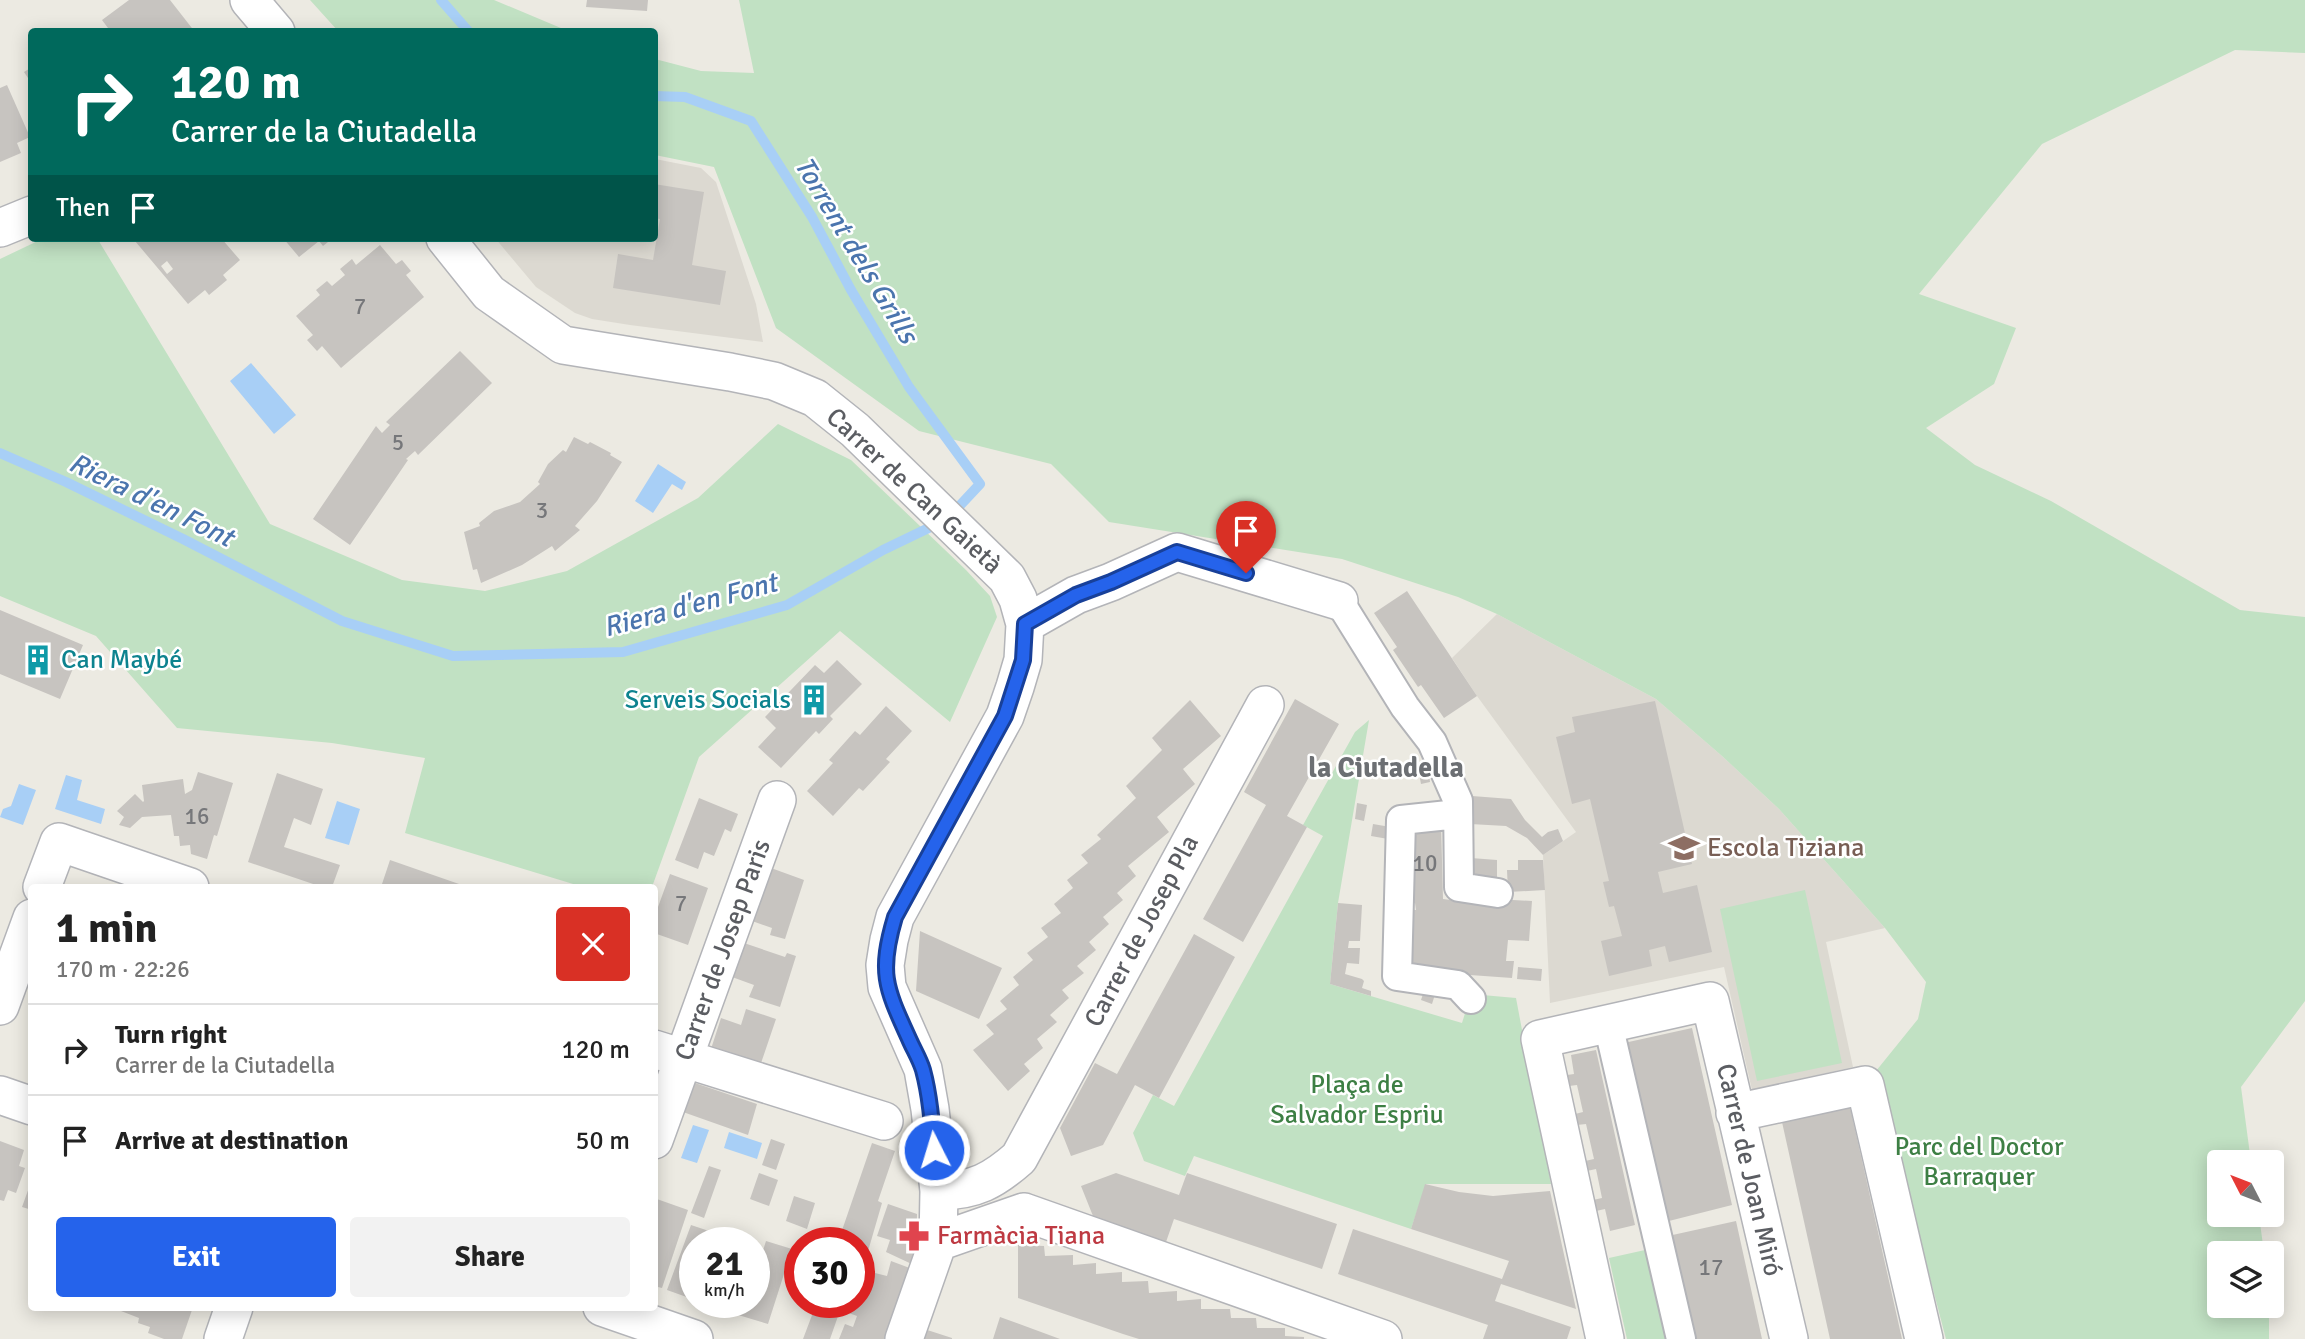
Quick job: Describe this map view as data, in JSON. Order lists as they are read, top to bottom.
{
  "streets": {
    "street": [
      "Carrer de Can Gaietà",
      "Carrer de Josep Pla",
      "Carrer de Josep Paris",
      "Carrer de Joan Miró"
    ]
  },
  "districts": ["la Ciutadella"],
  "water": ["Torrent dels Grills", "Riera d'en Font"],
  "parks": ["Plaça de Salvador Espriu", "Parc del Doctor Barraquer"],
  "places": {
    "building": ["Can Maybé", "Serveis Socials"],
    "school or university": ["Escola Tiziana"],
    "pharmacy": ["Farmàcia Tiana"]
  },
  "house_numbers": [
    "7",
    "5",
    "3",
    "16",
    "10",
    "7",
    "17"
  ],
  "north": "top left",
  "page": {
    "turn": ["120 m", "Carrer de la Ciutadella"],
    "then": "Then",
    "heading": ["1 min", "170 m · 22:26"],
    "list": [
      {
        "name": "Turn right",
        "note": "Carrer de la Ciutadella",
        "value": "120 m"
      },
      {
        "name": "Arrive at destination",
        "value": "50 m"
      }
    ],
    "buttons": ["Exit", "Share"],
    "speed": "21 km/h",
    "limit": "30"
  }
}
